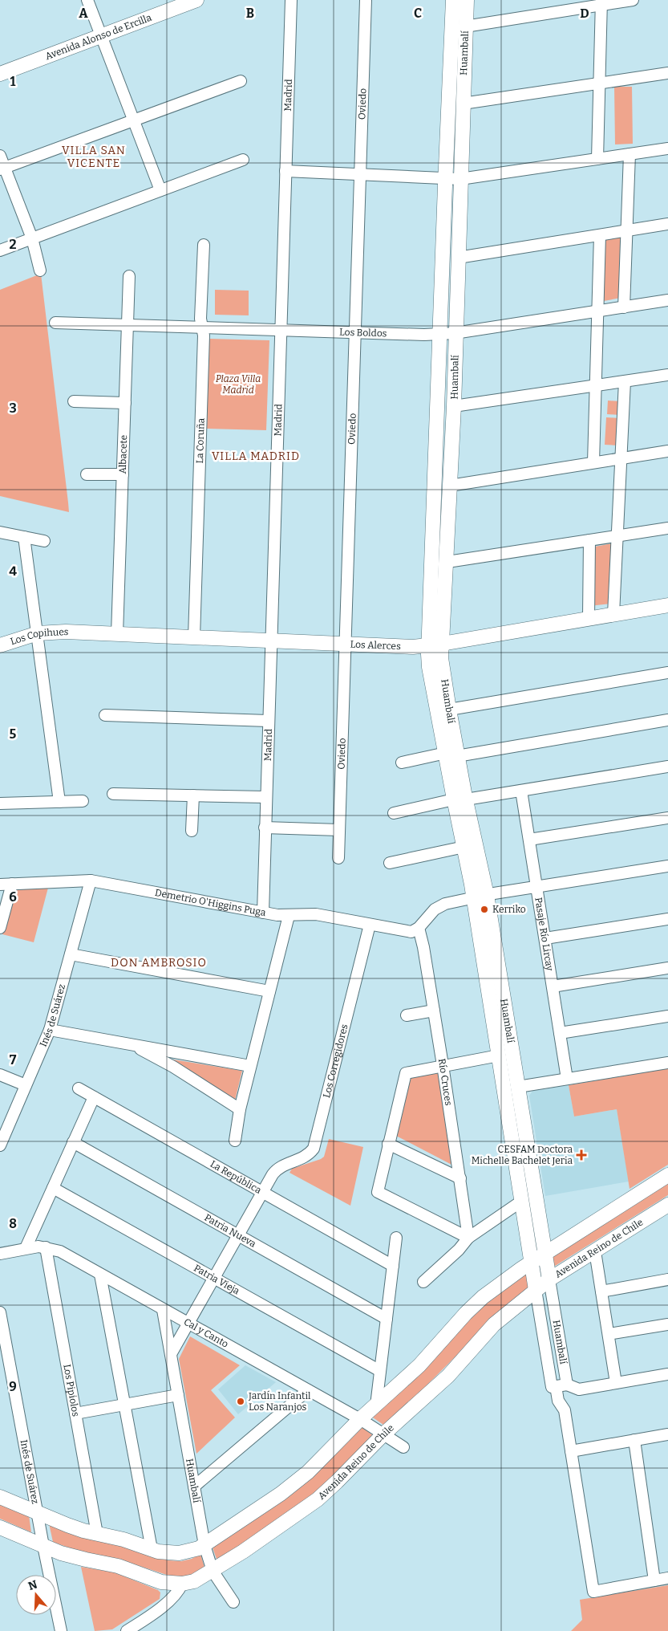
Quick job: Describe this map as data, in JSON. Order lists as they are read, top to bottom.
{
  "streets": {
    "street": [
      "Avenida Alonso de Ercilla",
      "Huambalí",
      "Madrid",
      "Oviedo",
      "Los Boldos",
      "La Coruña",
      "Albacete",
      "Los Copihues",
      "Los Alerces",
      "Demetrio O'Higgins Puga",
      "Pasaje Río Lircay",
      "Inés de Suárez",
      "Los Corregidores",
      "Río Cruces",
      "La República",
      "Patria Nueva",
      "Avenida Reino de Chile",
      "Patria Vieja",
      "Cal y Canto",
      "Los Pipiolos"
    ]
  },
  "crossings": [
    ["Huambalí", "Los Boldos"],
    ["Huambalí", "Los Alerces"],
    ["Huambalí", "Avenida Reino de Chile"],
    ["Huambalí", "Cal y Canto"],
    ["Madrid", "Los Boldos"],
    ["Madrid", "Los Alerces"],
    ["Madrid", "Demetrio O'Higgins Puga"],
    ["Oviedo", "Los Boldos"],
    ["Oviedo", "Los Alerces"],
    ["Los Boldos", "La Coruña"],
    ["Los Boldos", "Albacete"],
    ["La Coruña", "Los Alerces"],
    ["Albacete", "Los Alerces"],
    ["Los Copihues", "Los Alerces"],
    ["Demetrio O'Higgins Puga", "Inés de Suárez"],
    ["Demetrio O'Higgins Puga", "Los Corregidores"],
    ["Demetrio O'Higgins Puga", "Río Cruces"],
    ["Inés de Suárez", "Avenida Reino de Chile"],
    ["Los Corregidores", "La República"],
    ["Avenida Reino de Chile", "Cal y Canto"],
    ["Cal y Canto", "Los Pipiolos"]
  ],
  "districts": ["VILLA SAN VICENTE", "VILLA MADRID", "DON AMBROSIO"],
  "parks": ["Plaza Villa Madrid"],
  "places": {
    "other": ["Kerriko", "Jardín Infantil Los Naranjos"],
    "health": ["CESFAM Doctora Michelle Bachelet Jeria"]
  },
  "north": "top",
  "grid": {
    "columns": [
      "A",
      "B",
      "C",
      "D"
    ],
    "rows": [
      "1",
      "2",
      "3",
      "4",
      "5",
      "6",
      "7",
      "8",
      "9"
    ]
  }
}
